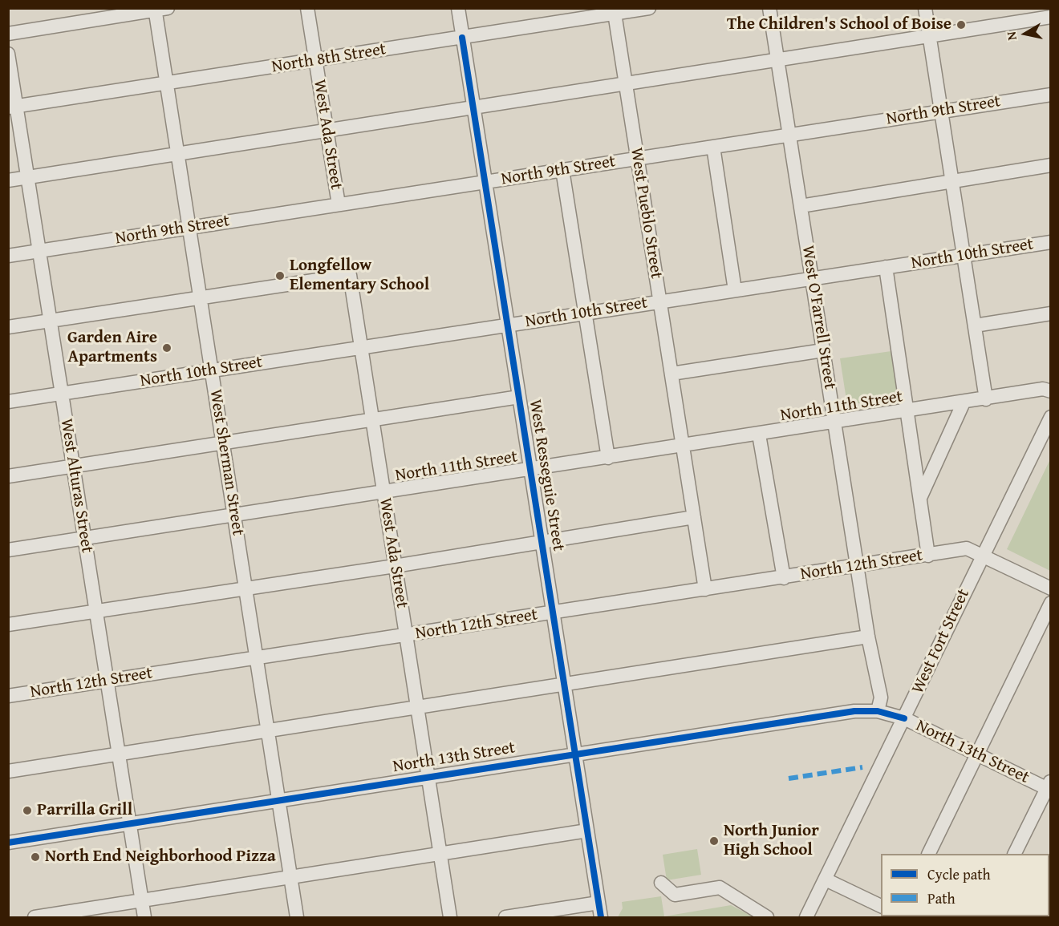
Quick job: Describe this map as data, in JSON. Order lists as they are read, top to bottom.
{
  "streets": {
    "street": [
      "North 8th Street",
      "North 9th Street",
      "West Ada Street",
      "West Pueblo Street",
      "North 10th Street",
      "West O'Farrell Street",
      "North 11th Street",
      "West Sherman Street",
      "West Resseguie Street",
      "West Alturas Street",
      "North 12th Street",
      "West Fort Street",
      "North 13th Street"
    ]
  },
  "crossings": [
    ["North 8th Street", "West Ada Street"],
    ["North 8th Street", "West Pueblo Street"],
    ["North 8th Street", "West Sherman Street"],
    ["North 8th Street", "West Resseguie Street"],
    ["North 8th Street", "West Alturas Street"],
    ["North 9th Street", "West Ada Street"],
    ["North 9th Street", "West Pueblo Street"],
    ["North 9th Street", "West O'Farrell Street"],
    ["North 9th Street", "West Sherman Street"],
    ["North 9th Street", "West Resseguie Street"],
    ["North 9th Street", "West Alturas Street"],
    ["West Ada Street", "North 10th Street"],
    ["West Ada Street", "North 11th Street"],
    ["West Ada Street", "West Sherman Street"],
    ["West Ada Street", "North 12th Street"],
    ["West Ada Street", "North 13th Street"],
    ["West Pueblo Street", "North 10th Street"],
    ["West Pueblo Street", "North 11th Street"],
    ["West Pueblo Street", "North 12th Street"],
    ["North 10th Street", "West O'Farrell Street"],
    ["North 10th Street", "West Sherman Street"],
    ["North 10th Street", "West Resseguie Street"],
    ["North 10th Street", "West Alturas Street"],
    ["West O'Farrell Street", "North 11th Street"],
    ["West O'Farrell Street", "North 12th Street"],
    ["West O'Farrell Street", "North 13th Street"],
    ["North 11th Street", "West Sherman Street"],
    ["North 11th Street", "West Resseguie Street"],
    ["North 11th Street", "West Alturas Street"],
    ["West Sherman Street", "North 12th Street"],
    ["West Sherman Street", "North 13th Street"],
    ["West Resseguie Street", "North 12th Street"],
    ["West Resseguie Street", "North 13th Street"],
    ["West Alturas Street", "North 12th Street"],
    ["West Alturas Street", "North 13th Street"],
    ["North 12th Street", "West Fort Street"],
    ["West Fort Street", "North 13th Street"]
  ],
  "places": [
    "The Children's School of Boise",
    "Longfellow Elementary School",
    "Garden Aire Apartments",
    "Parrilla Grill",
    "North Junior High School",
    "North End Neighborhood Pizza"
  ],
  "legend": ["Cycle path", "Path"],
  "north": "left"
}
